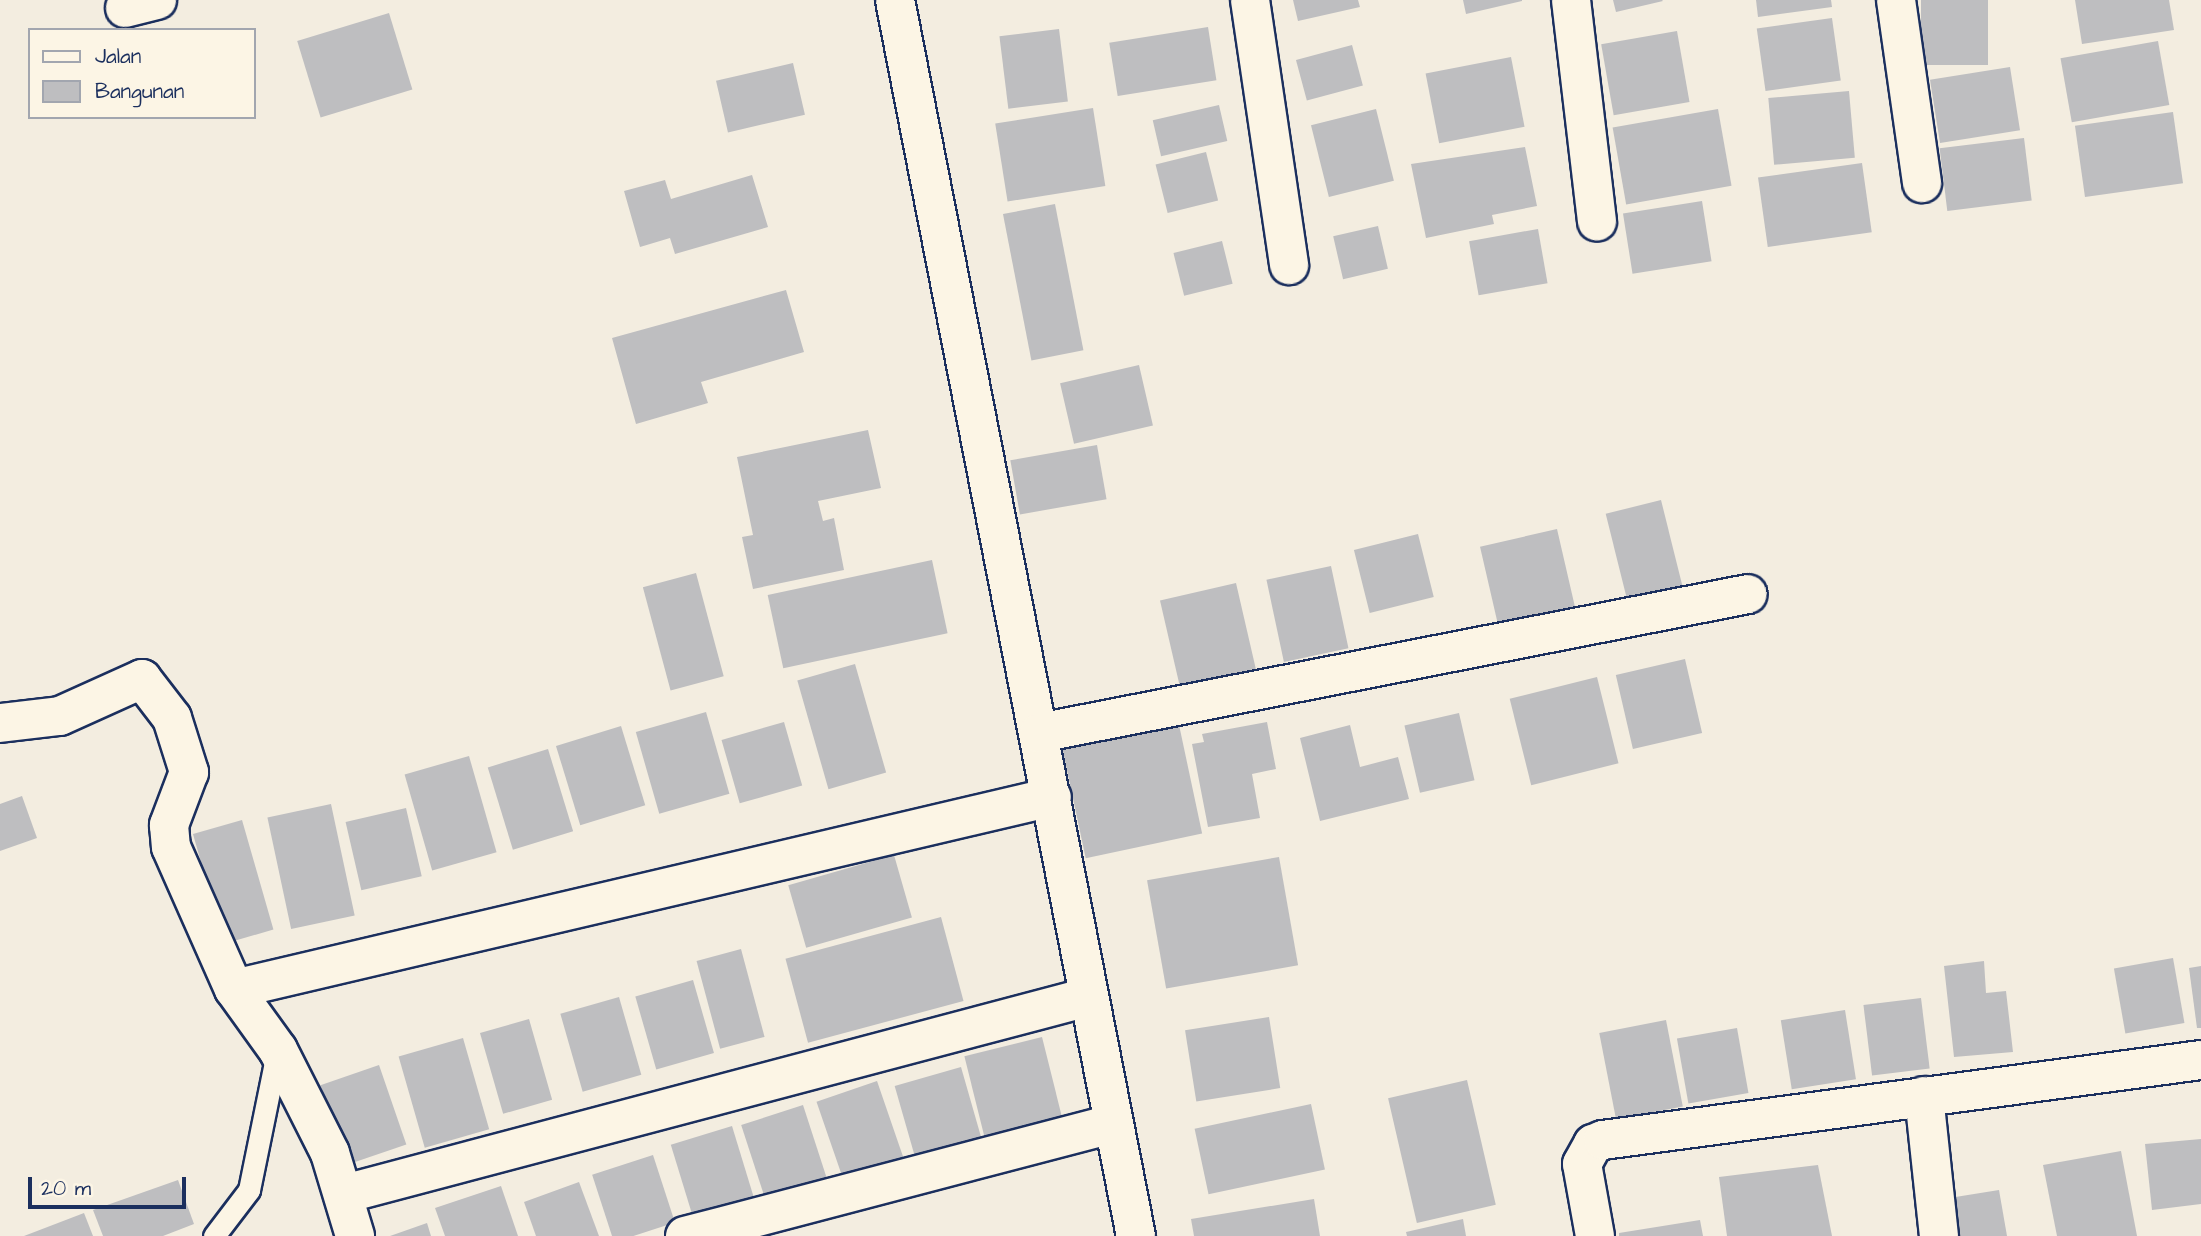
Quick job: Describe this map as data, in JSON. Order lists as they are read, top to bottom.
{
  "legend": ["Jalan", "Bangunan"],
  "scale_bar": "20 m"
}
